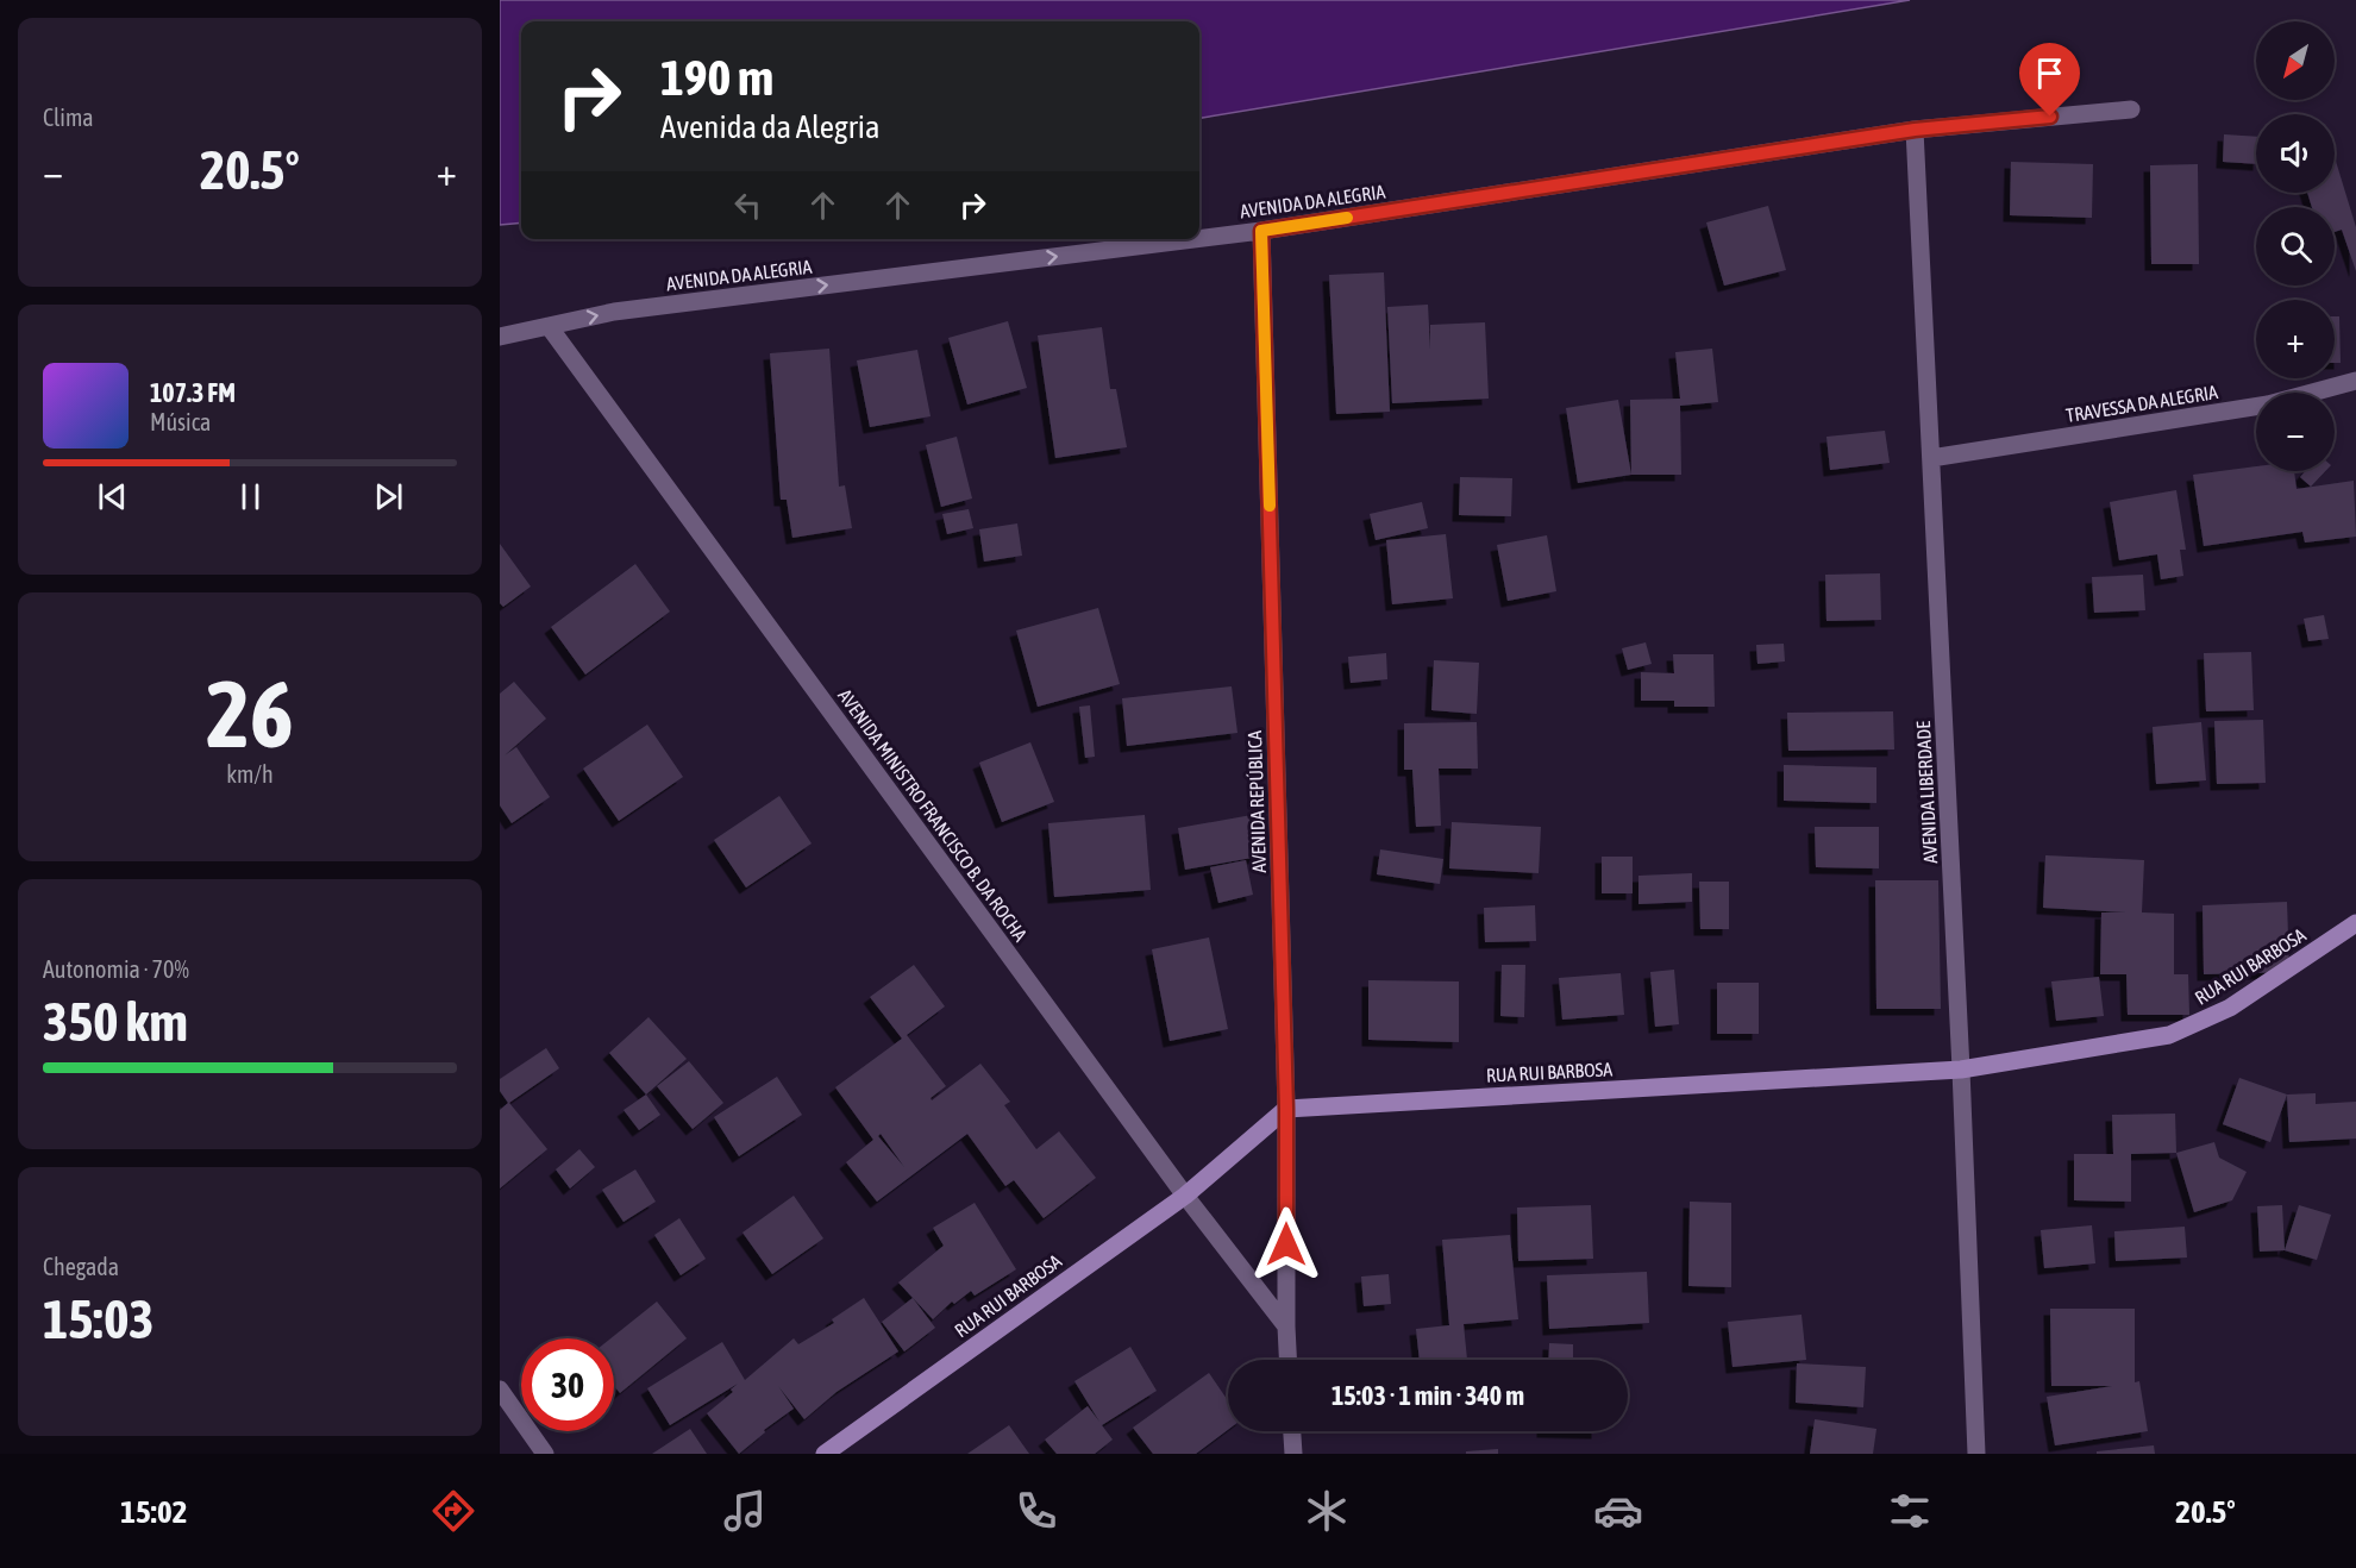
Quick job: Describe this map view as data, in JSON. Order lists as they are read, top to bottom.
{
  "streets": {
    "street": [
      "AVENIDA DA ALEGRIA",
      "TRAVESSA DA ALEGRIA",
      "AVENIDA LIBERDADE",
      "AVENIDA REPÚBLICA",
      "AVENIDA MINISTRO FRANCISCO B. DA ROCHA",
      "RUA RUI BARBOSA"
    ]
  },
  "crossings": [
    ["AVENIDA DA ALEGRIA", "AVENIDA LIBERDADE"],
    ["AVENIDA DA ALEGRIA", "AVENIDA REPÚBLICA"],
    ["AVENIDA DA ALEGRIA", "AVENIDA MINISTRO FRANCISCO B. DA ROCHA"],
    ["TRAVESSA DA ALEGRIA", "AVENIDA LIBERDADE"],
    ["AVENIDA LIBERDADE", "RUA RUI BARBOSA"],
    ["AVENIDA REPÚBLICA", "AVENIDA MINISTRO FRANCISCO B. DA ROCHA"],
    ["AVENIDA REPÚBLICA", "RUA RUI BARBOSA"],
    ["AVENIDA MINISTRO FRANCISCO B. DA ROCHA", "RUA RUI BARBOSA"]
  ],
  "one_way": ["AVENIDA DA ALEGRIA"],
  "north": "bottom left",
  "page": {
    "tile": [
      "Clima",
      ["26", "km/h"],
      ["Autonomia · 70%", "350 km"],
      ["Chegada", "15:03"]
    ],
    "map_buttons": ["+", "−"],
    "turn": ["190 m", "Avenida da Alegria"],
    "heat": ["−", "20.5°", "+"],
    "song": ["107.3 FM", "Música"],
    "limit": "30",
    "trip": "15:03 · 1 min · 340 m",
    "tabs": ["15:02", "20.5°"]
  }
}
